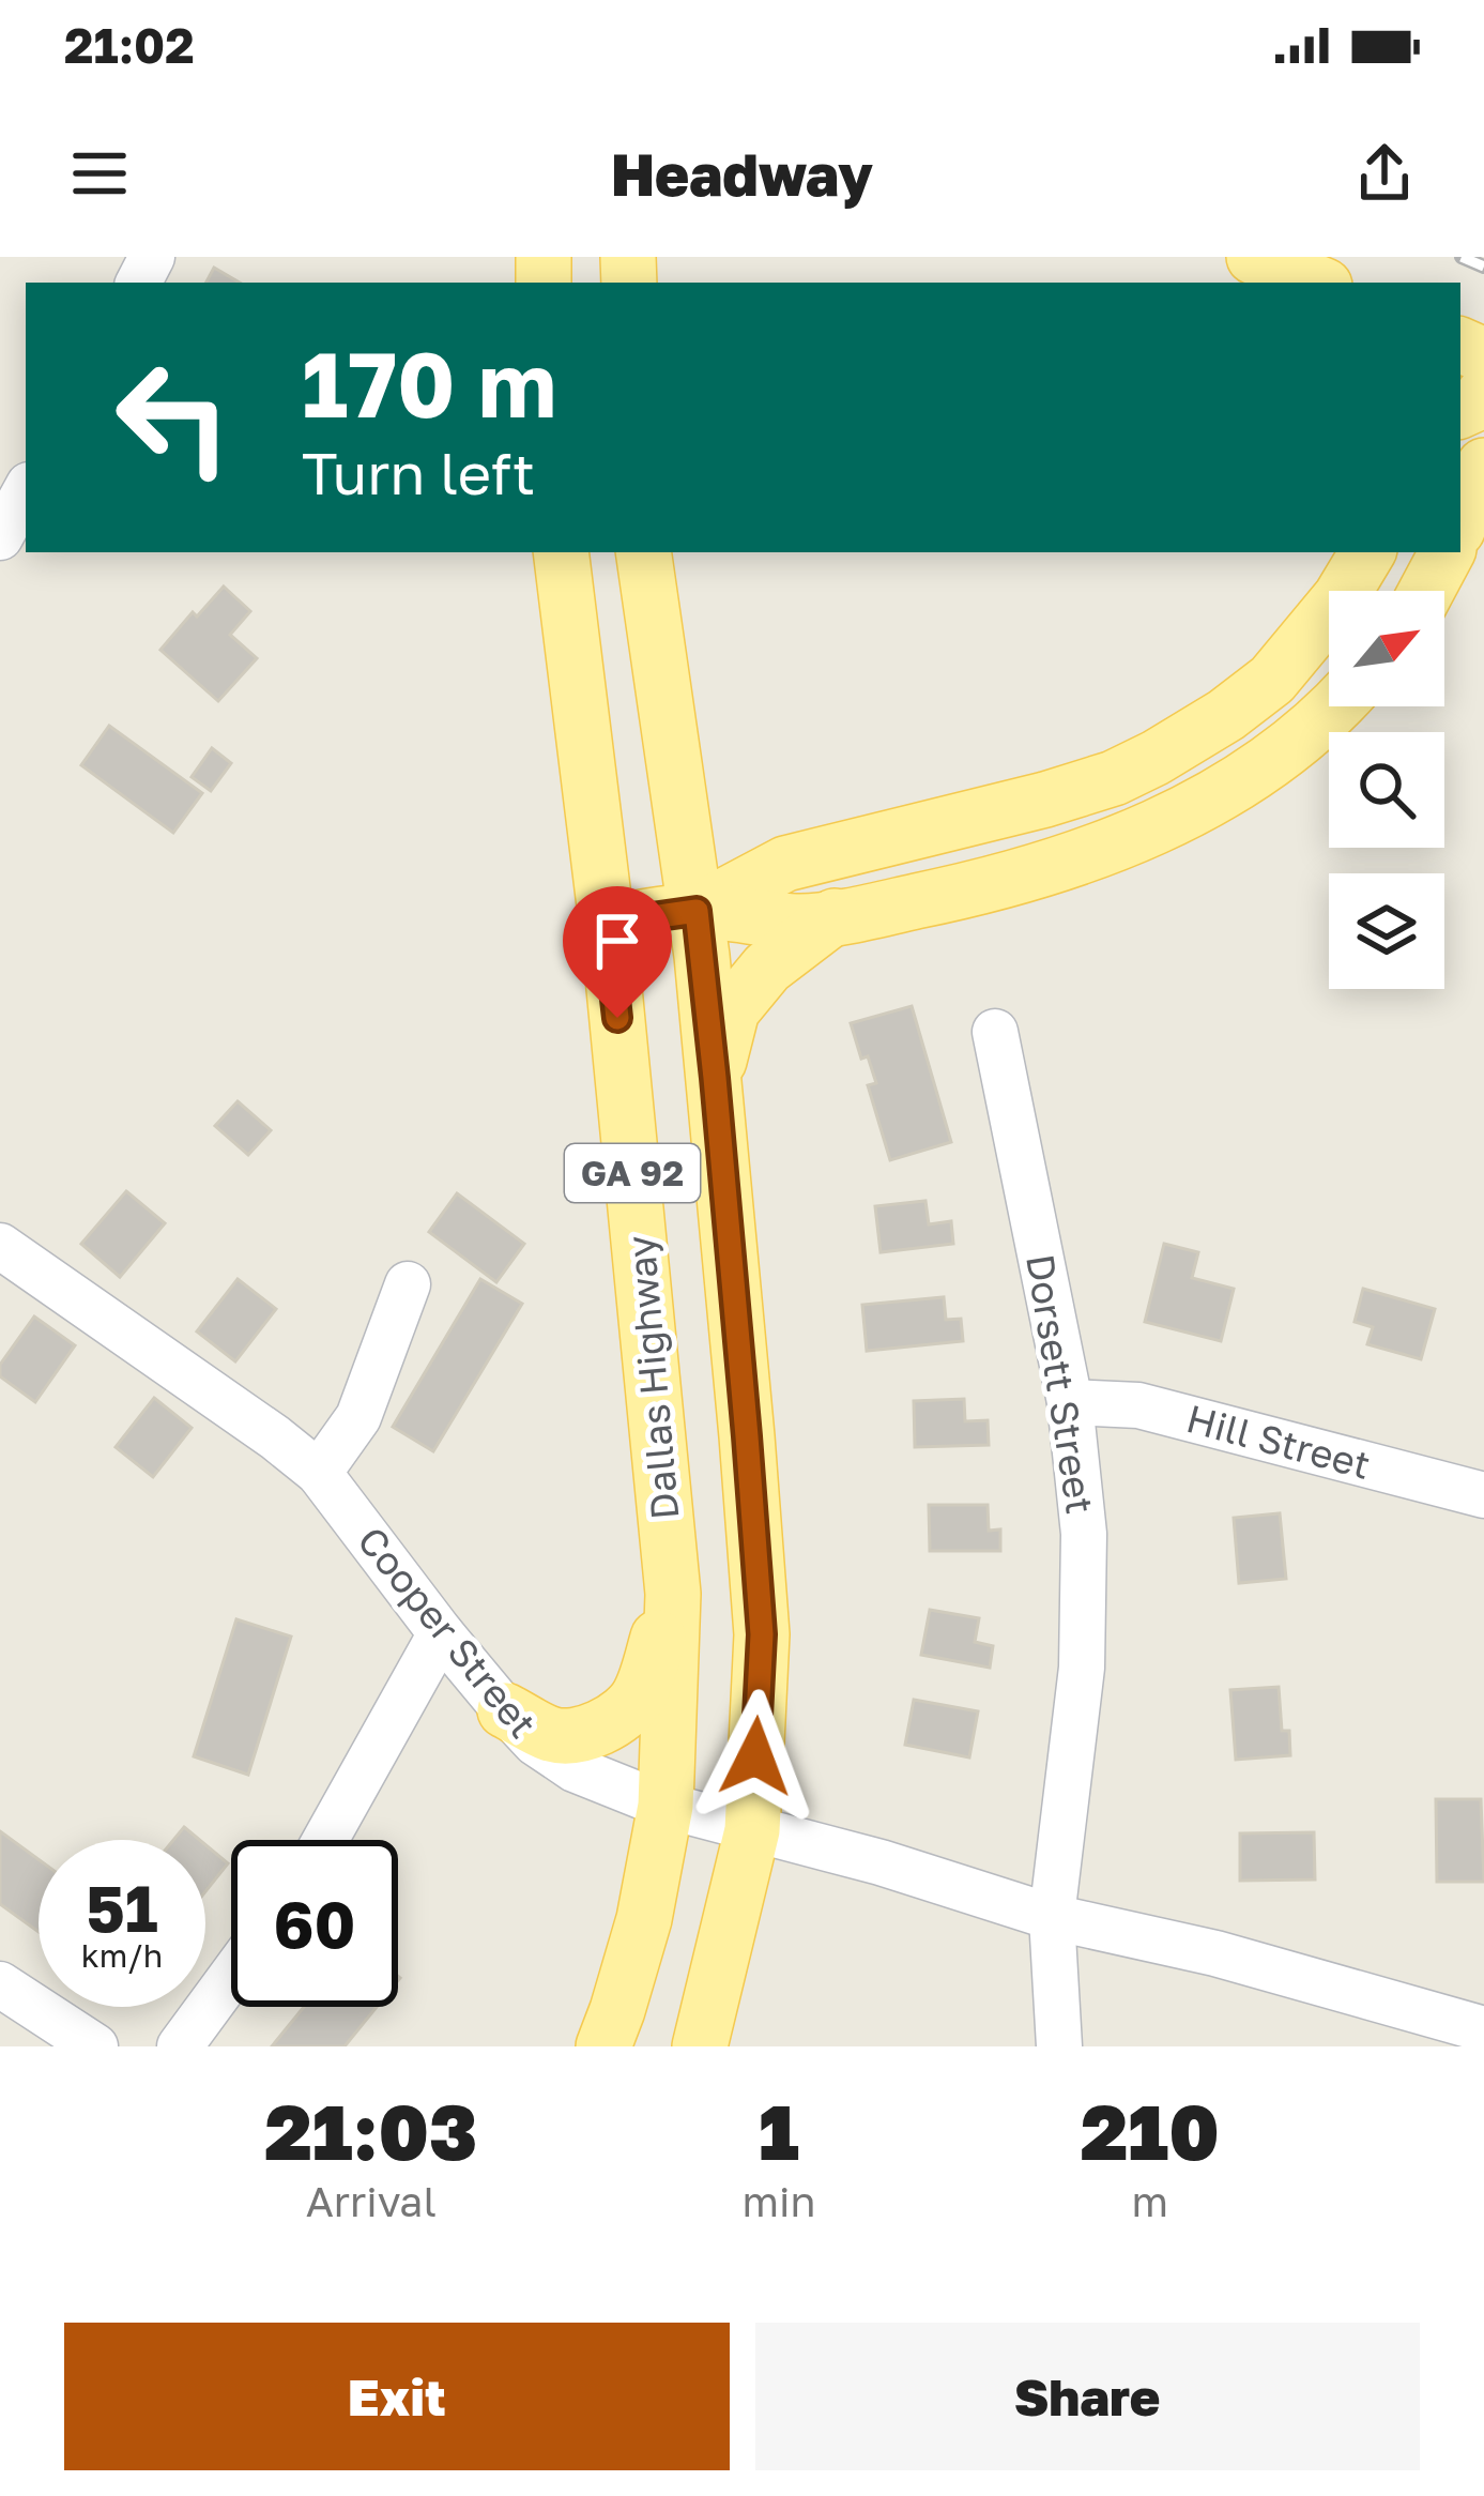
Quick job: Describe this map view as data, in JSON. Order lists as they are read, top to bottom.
{
  "streets": {
    "main road": ["GA 92", "Dallas Highway"],
    "street": ["Dorsett Street", "Hill Street", "Cooper Street"]
  },
  "crossings": [
    ["GA 92", "Cooper Street"],
    ["Dallas Highway", "Cooper Street"],
    ["Dorsett Street", "Hill Street"],
    ["Dorsett Street", "Cooper Street"]
  ],
  "north": "top right",
  "page": {
    "status": "21:02",
    "header": "Headway",
    "turn": ["170 m", "Turn left"],
    "speed": "51 km/h",
    "limit": "60",
    "eta": [
      "21:03",
      "Arrival",
      "1",
      "min",
      "210",
      "m"
    ],
    "buttons": ["Exit", "Share"]
  }
}
